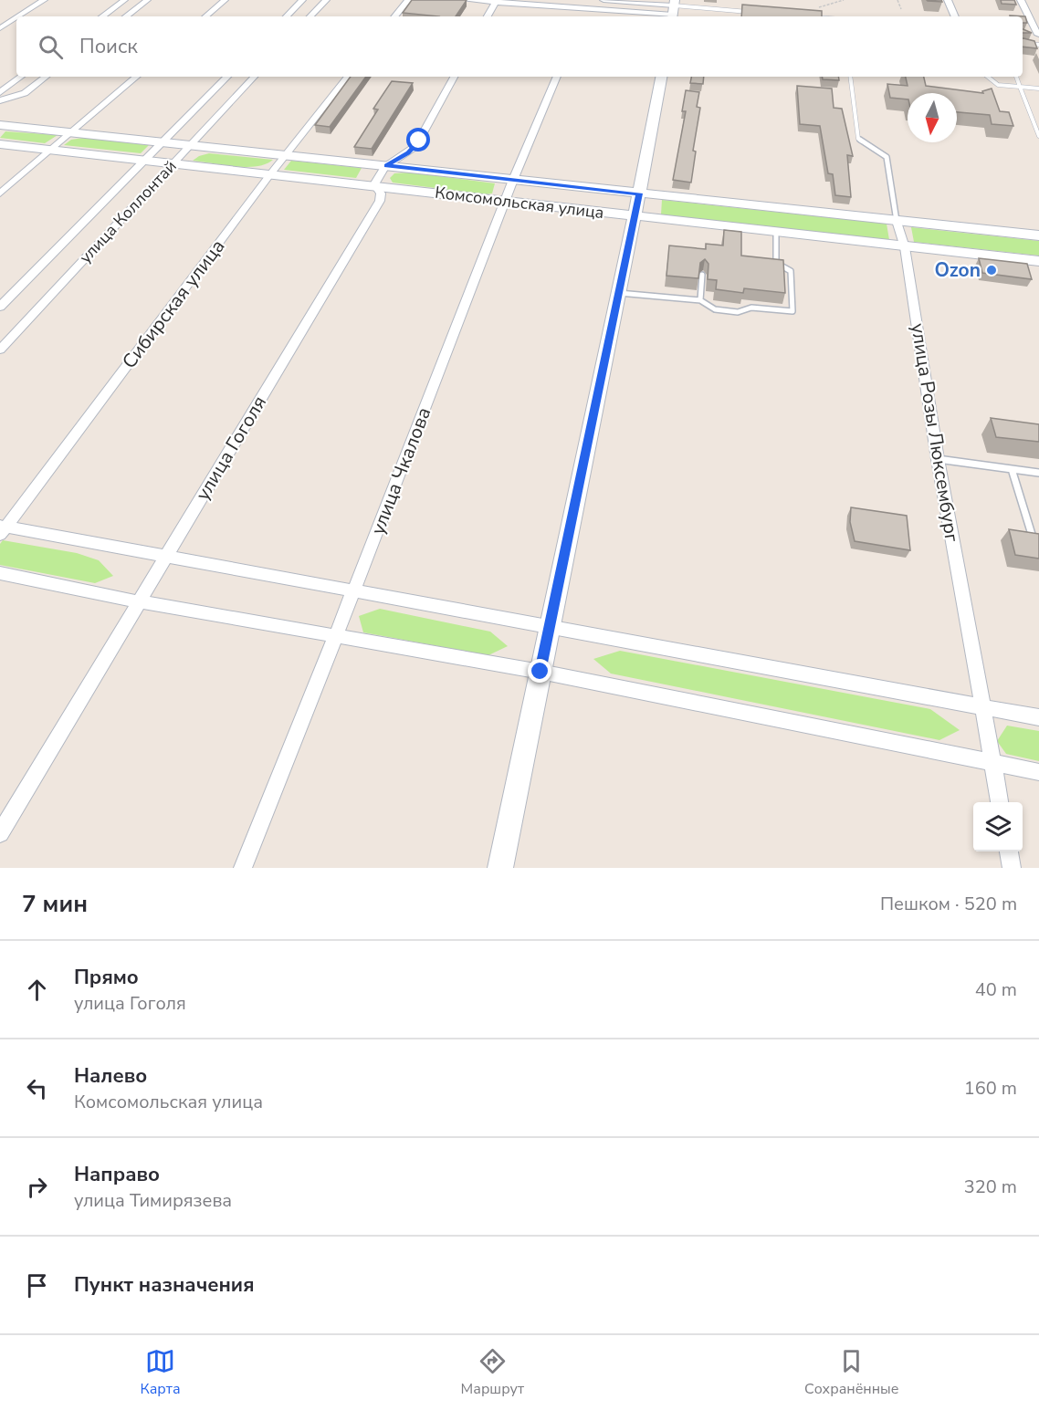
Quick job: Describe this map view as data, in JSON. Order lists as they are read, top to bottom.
{
  "streets": {
    "street": [
      "Комсомольская улица",
      "улица Коллонтай",
      "Сибирская улица",
      "улица Розы Люксембург",
      "улица Гоголя",
      "улица Чкалова"
    ]
  },
  "crossings": [
    ["Комсомольская улица", "улица Коллонтай"],
    ["Комсомольская улица", "Сибирская улица"],
    ["Комсомольская улица", "улица Розы Люксембург"],
    ["Комсомольская улица", "улица Гоголя"],
    ["Комсомольская улица", "улица Чкалова"]
  ],
  "places": ["Ozon"],
  "north": "bottom",
  "page": {
    "search": "Поиск",
    "heading": ["7 мин", "Пешком · 520 m"],
    "list": [
      ["Прямо", "улица Гоголя", "40 m"],
      ["Налево", "Комсомольская улица", "160 m"],
      ["Направо", "улица Тимирязева", "320 m"],
      "Пункт назначения"
    ],
    "nav": ["Карта", "Маршрут", "Сохранённые"]
  }
}
